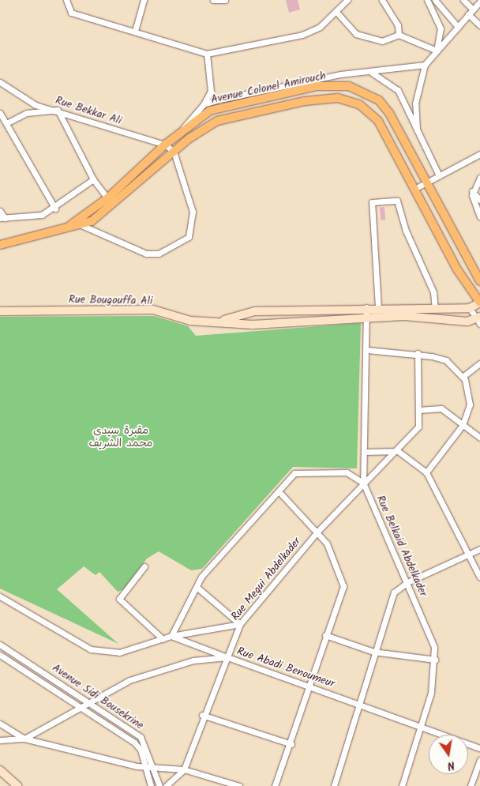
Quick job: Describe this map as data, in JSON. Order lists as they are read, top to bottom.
{
  "streets": {
    "main road": ["Avenue Colonel Amirouch"],
    "street": [
      "Rue Bekkar Ali",
      "Rue Bougouffa Ali",
      "Rue Belkaid Abdelkader",
      "Rue Megui Abdelkader",
      "Rue Abadi Benoumeur",
      "Avenue Sidi Bousekrine"
    ]
  },
  "crossings": [
    ["Avenue Colonel Amirouch", "Rue Bekkar Ali"],
    ["Rue Belkaid Abdelkader", "Rue Megui Abdelkader"],
    ["Rue Belkaid Abdelkader", "Rue Abadi Benoumeur"],
    ["Rue Megui Abdelkader", "Rue Abadi Benoumeur"],
    ["Rue Abadi Benoumeur", "Avenue Sidi Bousekrine"]
  ],
  "parks": ["مقبرة سيدي محمد الشريف"],
  "north": "bottom"
}
